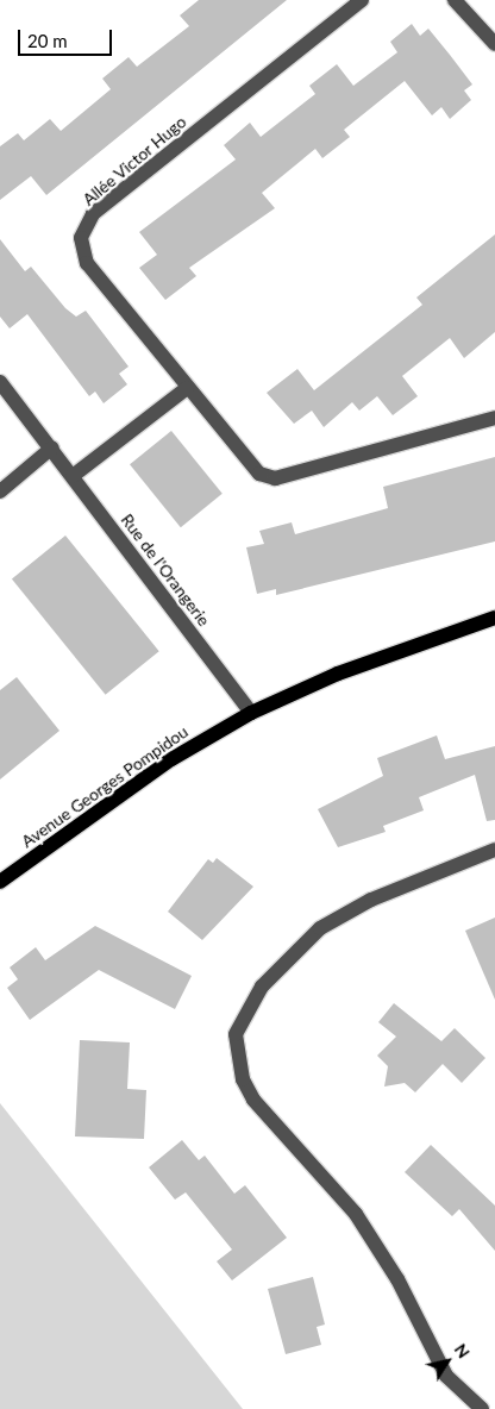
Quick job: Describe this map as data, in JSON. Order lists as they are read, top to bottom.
{
  "streets": {
    "main road": ["Avenue Georges Pompidou"],
    "street": ["Allée Victor Hugo", "Rue de l'Orangerie"]
  },
  "crossings": [
    ["Rue de l'Orangerie", "Avenue Georges Pompidou"]
  ],
  "scale_bar": "20 m",
  "north": "top right"
}
